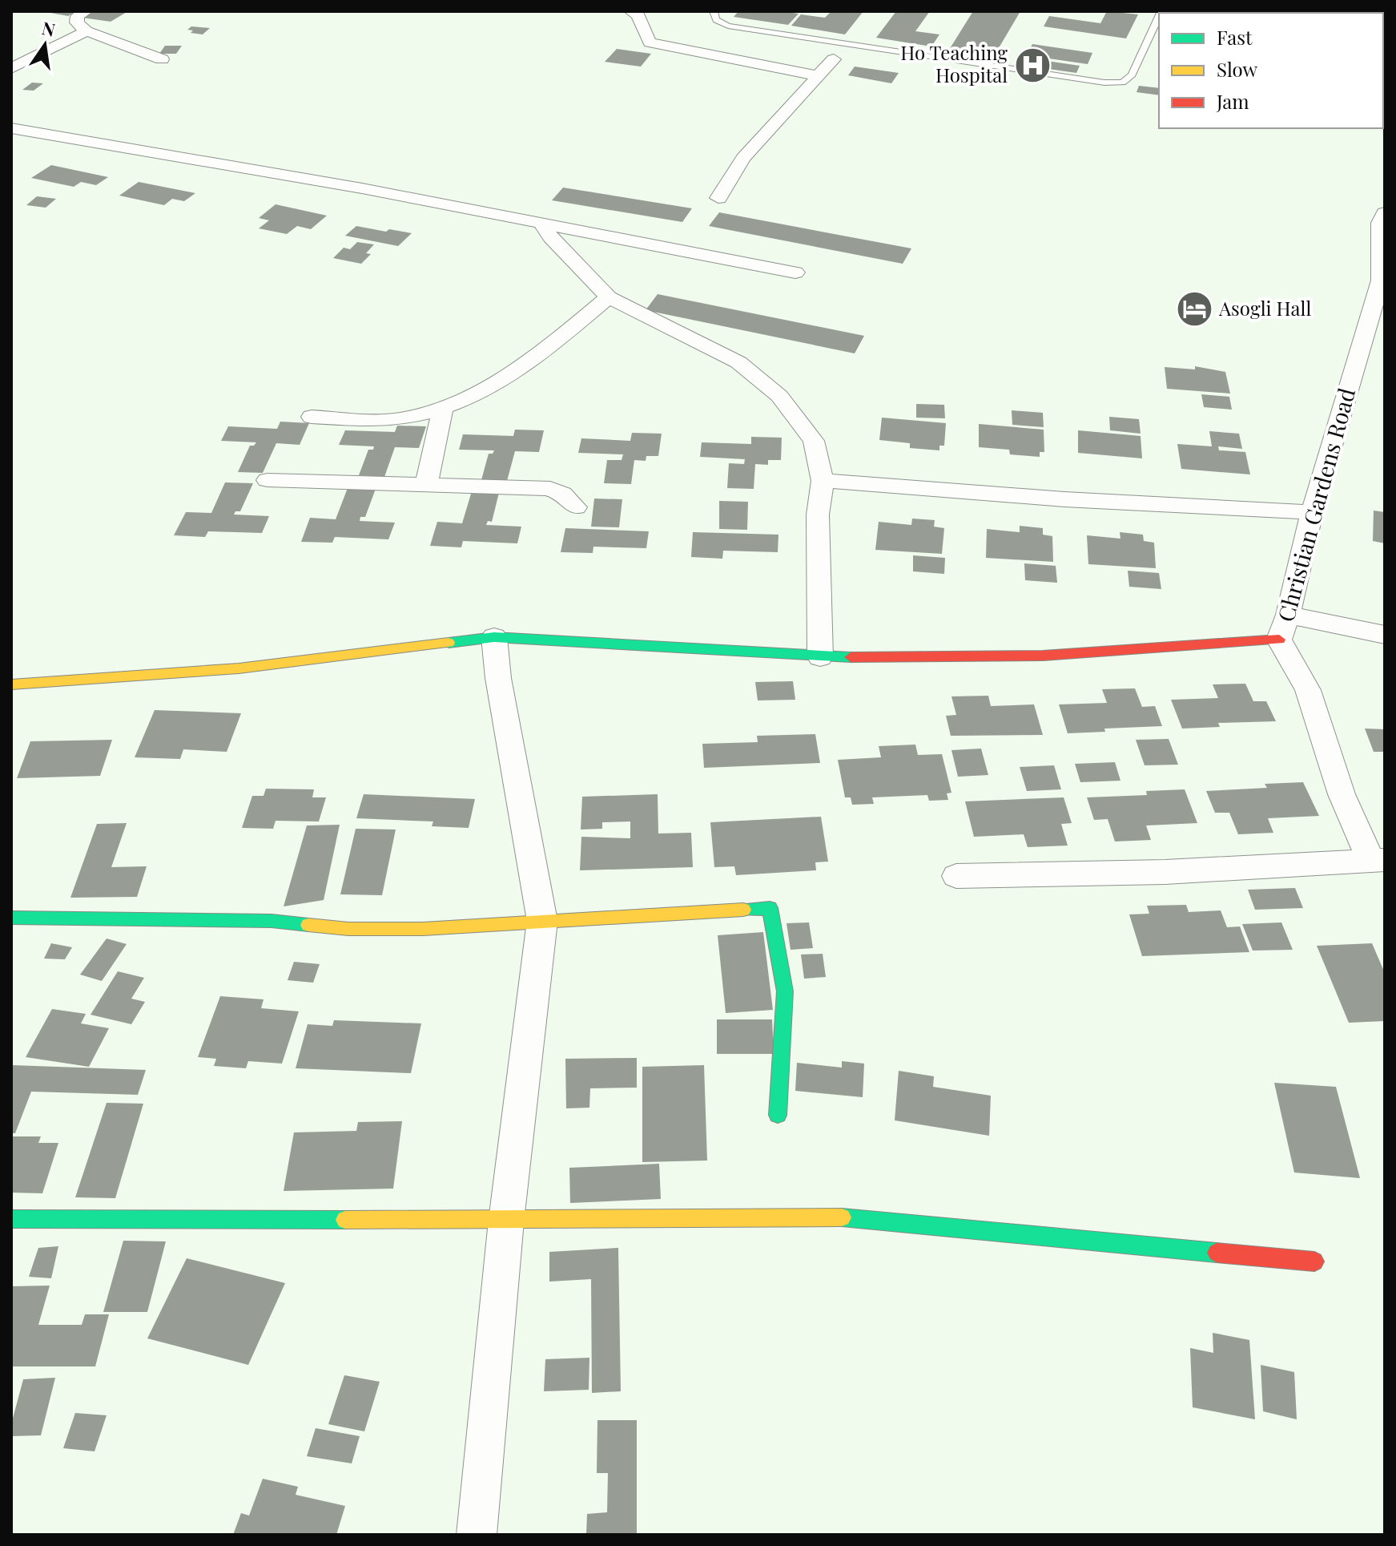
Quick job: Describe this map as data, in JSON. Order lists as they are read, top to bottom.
{
  "streets": {
    "street": ["Christian Gardens Road"]
  },
  "places": {
    "hospital": ["Ho Teaching Hospital"],
    "hotel": ["Asogli Hall"]
  },
  "legend": ["Fast", "Slow", "Jam"],
  "north": "top"
}
